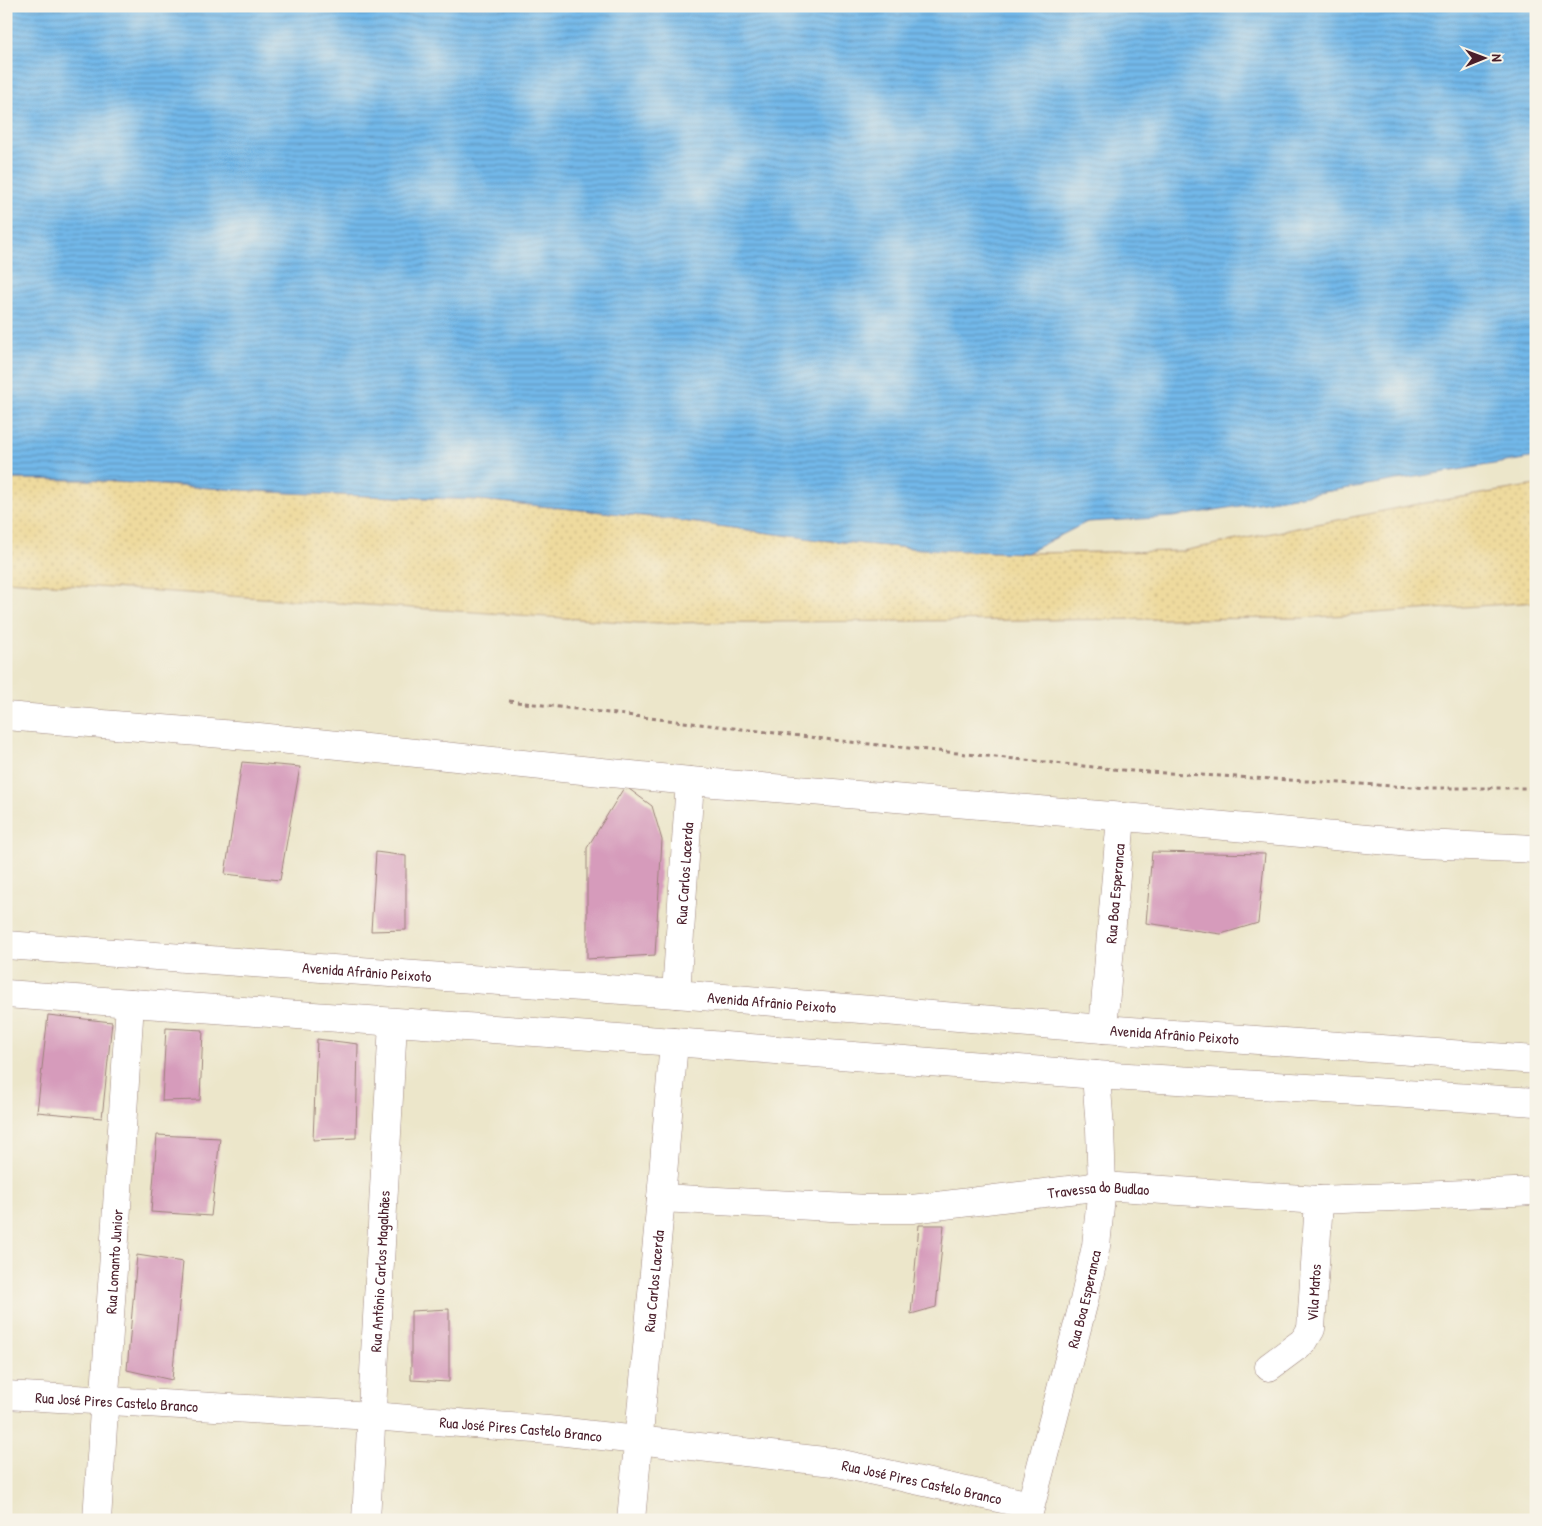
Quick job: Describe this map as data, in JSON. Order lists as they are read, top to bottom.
{
  "streets": {
    "street": [
      "Rua Carlos Lacerda",
      "Rua Boa Esperanca",
      "Avenida Afrânio Peixoto",
      "Travessa do Budlao",
      "Rua Lomanto Junior",
      "Rua Antônio Carlos Magalhães",
      "Vila Matos",
      "Rua José Pires Castelo Branco"
    ]
  },
  "crossings": [
    ["Rua Carlos Lacerda", "Avenida Afrânio Peixoto"],
    ["Rua Carlos Lacerda", "Travessa do Budlao"],
    ["Rua Carlos Lacerda", "Rua José Pires Castelo Branco"],
    ["Rua Boa Esperanca", "Avenida Afrânio Peixoto"],
    ["Rua Boa Esperanca", "Travessa do Budlao"],
    ["Rua Boa Esperanca", "Rua José Pires Castelo Branco"],
    ["Travessa do Budlao", "Vila Matos"],
    ["Rua Lomanto Junior", "Rua José Pires Castelo Branco"],
    ["Rua Antônio Carlos Magalhães", "Rua José Pires Castelo Branco"]
  ],
  "north": "right"
}
